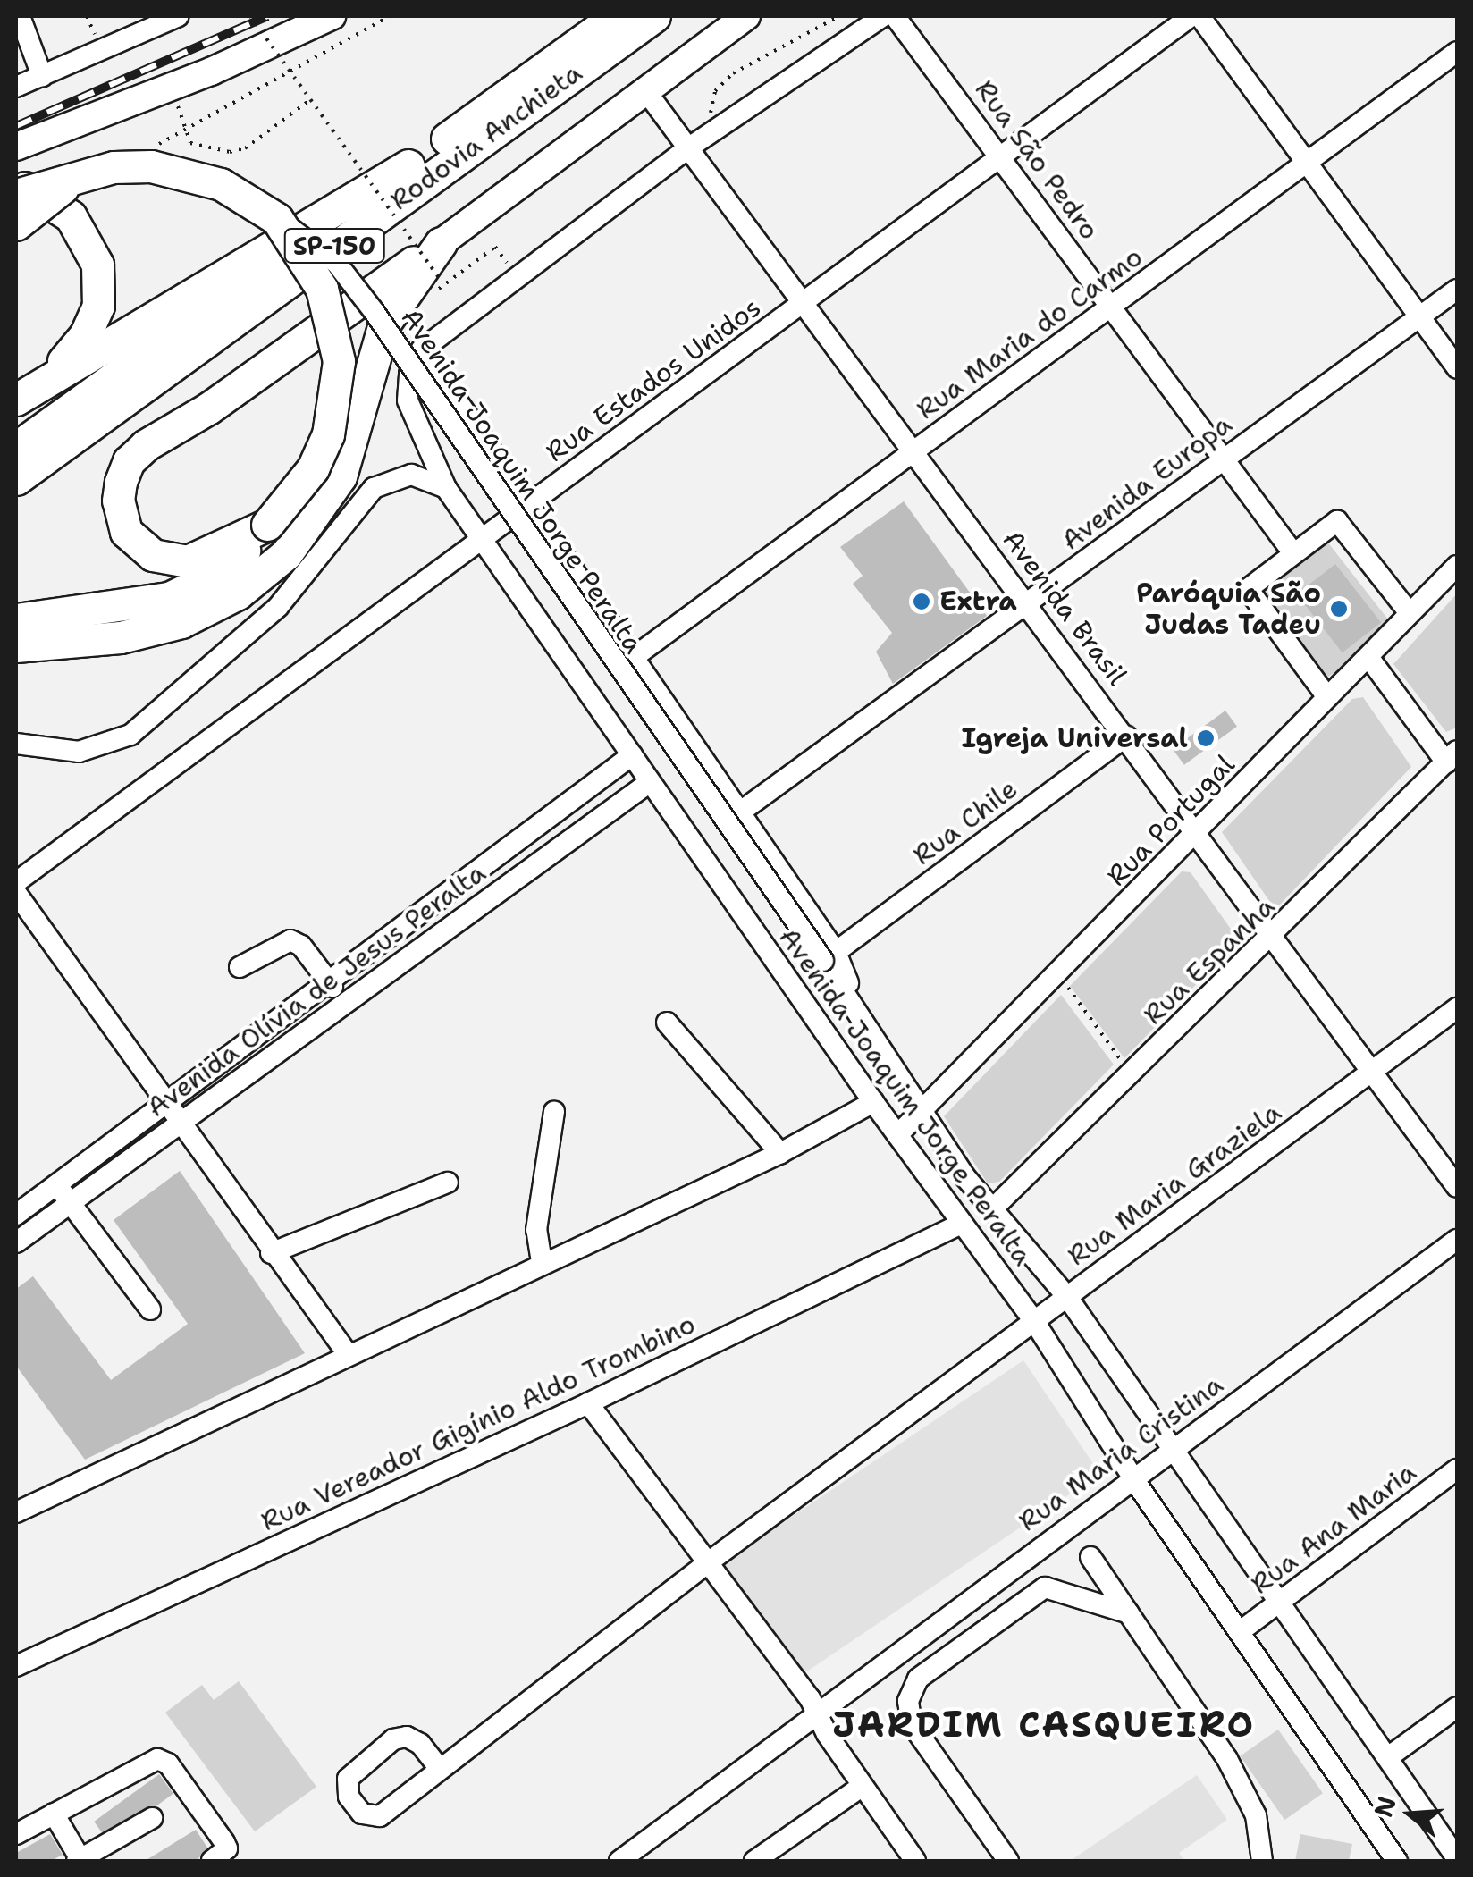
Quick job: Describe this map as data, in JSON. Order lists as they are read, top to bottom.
{
  "streets": {
    "highway": ["Rodovia Anchieta", "SP-150"],
    "street": [
      "Rua São Pedro",
      "Rua Maria do Carmo",
      "Rua Estados Unidos",
      "Avenida Joaquim Jorge Peralta",
      "Avenida Europa",
      "Avenida Brasil",
      "Rua Portugal",
      "Rua Chile",
      "Rua Espanha",
      "Avenida Olívia de Jesus Peralta",
      "Rua Maria Graziela",
      "Rua Vereador Gigínio Aldo Trombino",
      "Rua Maria Cristina",
      "Rua Ana Maria"
    ]
  },
  "crossings": [
    ["Rua São Pedro", "Rua Maria do Carmo"],
    ["Rua São Pedro", "Rua Estados Unidos"],
    ["Rua São Pedro", "Avenida Europa"],
    ["Rua Maria do Carmo", "Avenida Joaquim Jorge Peralta"],
    ["Rua Maria do Carmo", "Avenida Brasil"],
    ["Rua Estados Unidos", "Avenida Joaquim Jorge Peralta"],
    ["Rua Estados Unidos", "Avenida Brasil"],
    ["Avenida Joaquim Jorge Peralta", "Avenida Europa"],
    ["Avenida Joaquim Jorge Peralta", "Rua Portugal"],
    ["Avenida Joaquim Jorge Peralta", "Rua Chile"],
    ["Avenida Joaquim Jorge Peralta", "Rua Espanha"],
    ["Avenida Joaquim Jorge Peralta", "Avenida Olívia de Jesus Peralta"],
    ["Avenida Joaquim Jorge Peralta", "Rua Maria Graziela"],
    ["Avenida Joaquim Jorge Peralta", "Rua Vereador Gigínio Aldo Trombino"],
    ["Avenida Joaquim Jorge Peralta", "Rua Maria Cristina"],
    ["Avenida Joaquim Jorge Peralta", "Rua Ana Maria"],
    ["Avenida Europa", "Avenida Brasil"],
    ["Avenida Brasil", "Rua Portugal"],
    ["Avenida Brasil", "Rua Chile"],
    ["Avenida Brasil", "Rua Espanha"],
    ["Avenida Brasil", "Rua Maria Graziela"]
  ],
  "districts": ["JARDIM CASQUEIRO"],
  "places": ["Extra", "Paróquia São Judas Tadeu", "Igreja Universal"],
  "north": "left"
}
